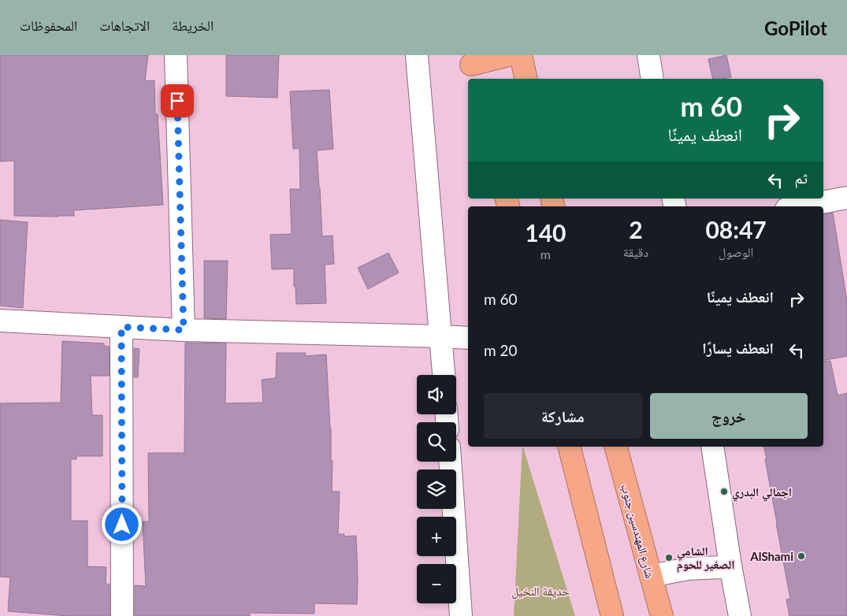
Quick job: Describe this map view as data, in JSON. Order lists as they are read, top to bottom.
{
  "streets": {
    "highway": ["شارع المهندسين جنوب"]
  },
  "parks": ["حديقة النخيل"],
  "places": ["اجمالي البدري", "AlShami", "الشامي الصغير للحوم"],
  "page": {
    "header": "GoPilot",
    "nav": ["الخريطة", "الاتجاهات", "المحفوظات"],
    "turn": ["60 m", "انعطف يمينًا"],
    "then": "ثم",
    "eta": [
      "08:47",
      "الوصول",
      "2",
      "دقيقة",
      "140",
      "m"
    ],
    "list": [
      {
        "name": "انعطف يمينًا",
        "value": "60 m"
      },
      {
        "name": "انعطف يسارًا",
        "value": "20 m"
      }
    ],
    "map_buttons": ["+", "−"],
    "buttons": ["خروج", "مشاركة"]
  }
}
